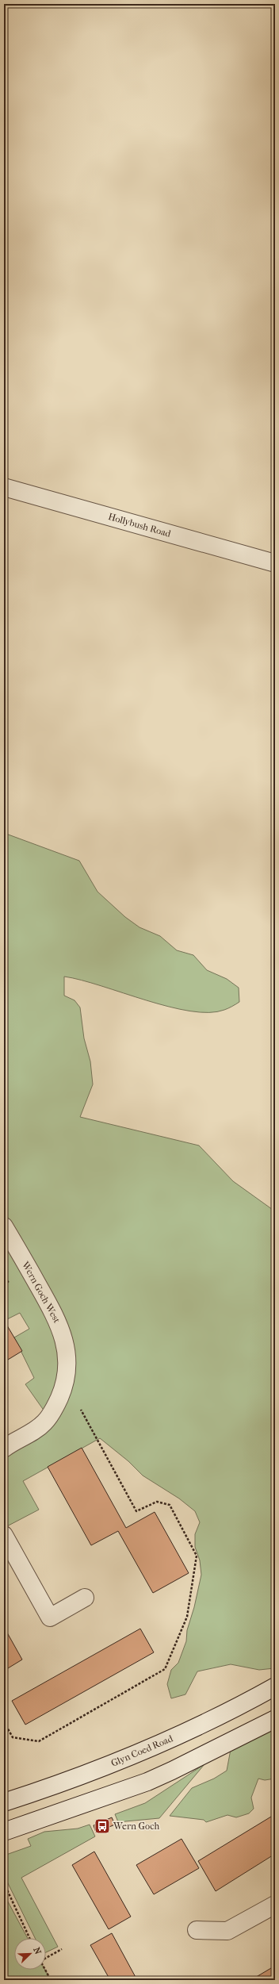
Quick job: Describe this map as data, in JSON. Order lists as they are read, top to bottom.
{
  "streets": {
    "street": ["Hollybush Road", "Wern Goch West", "Glyn Coed Road"]
  },
  "places": {
    "bus stop": ["Wern Goch"]
  },
  "north": "top right"
}
